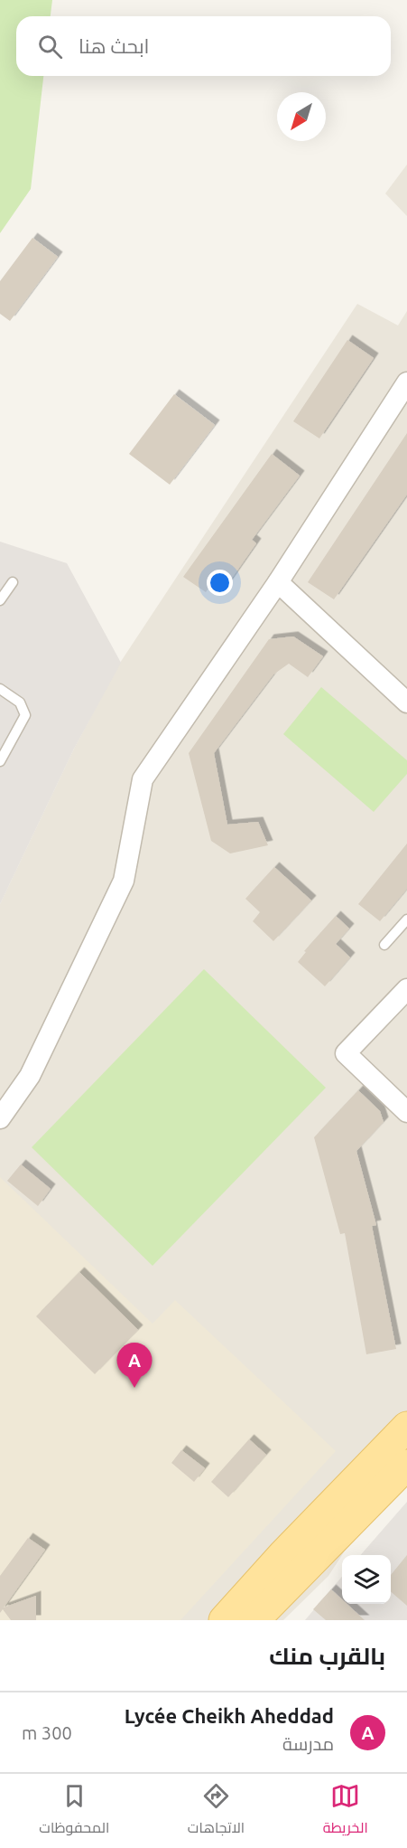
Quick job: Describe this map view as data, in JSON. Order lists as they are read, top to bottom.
{
  "north": "bottom left",
  "page": {
    "search": "ابحث هنا",
    "pins": "A",
    "heading": "بالقرب منك",
    "list": [
      {
        "mark": "A",
        "name": "Lycée Cheikh Aheddad",
        "note": "مدرسة",
        "value": "300 m"
      }
    ],
    "nav": ["الخريطة", "الاتجاهات", "المحفوظات"]
  }
}
